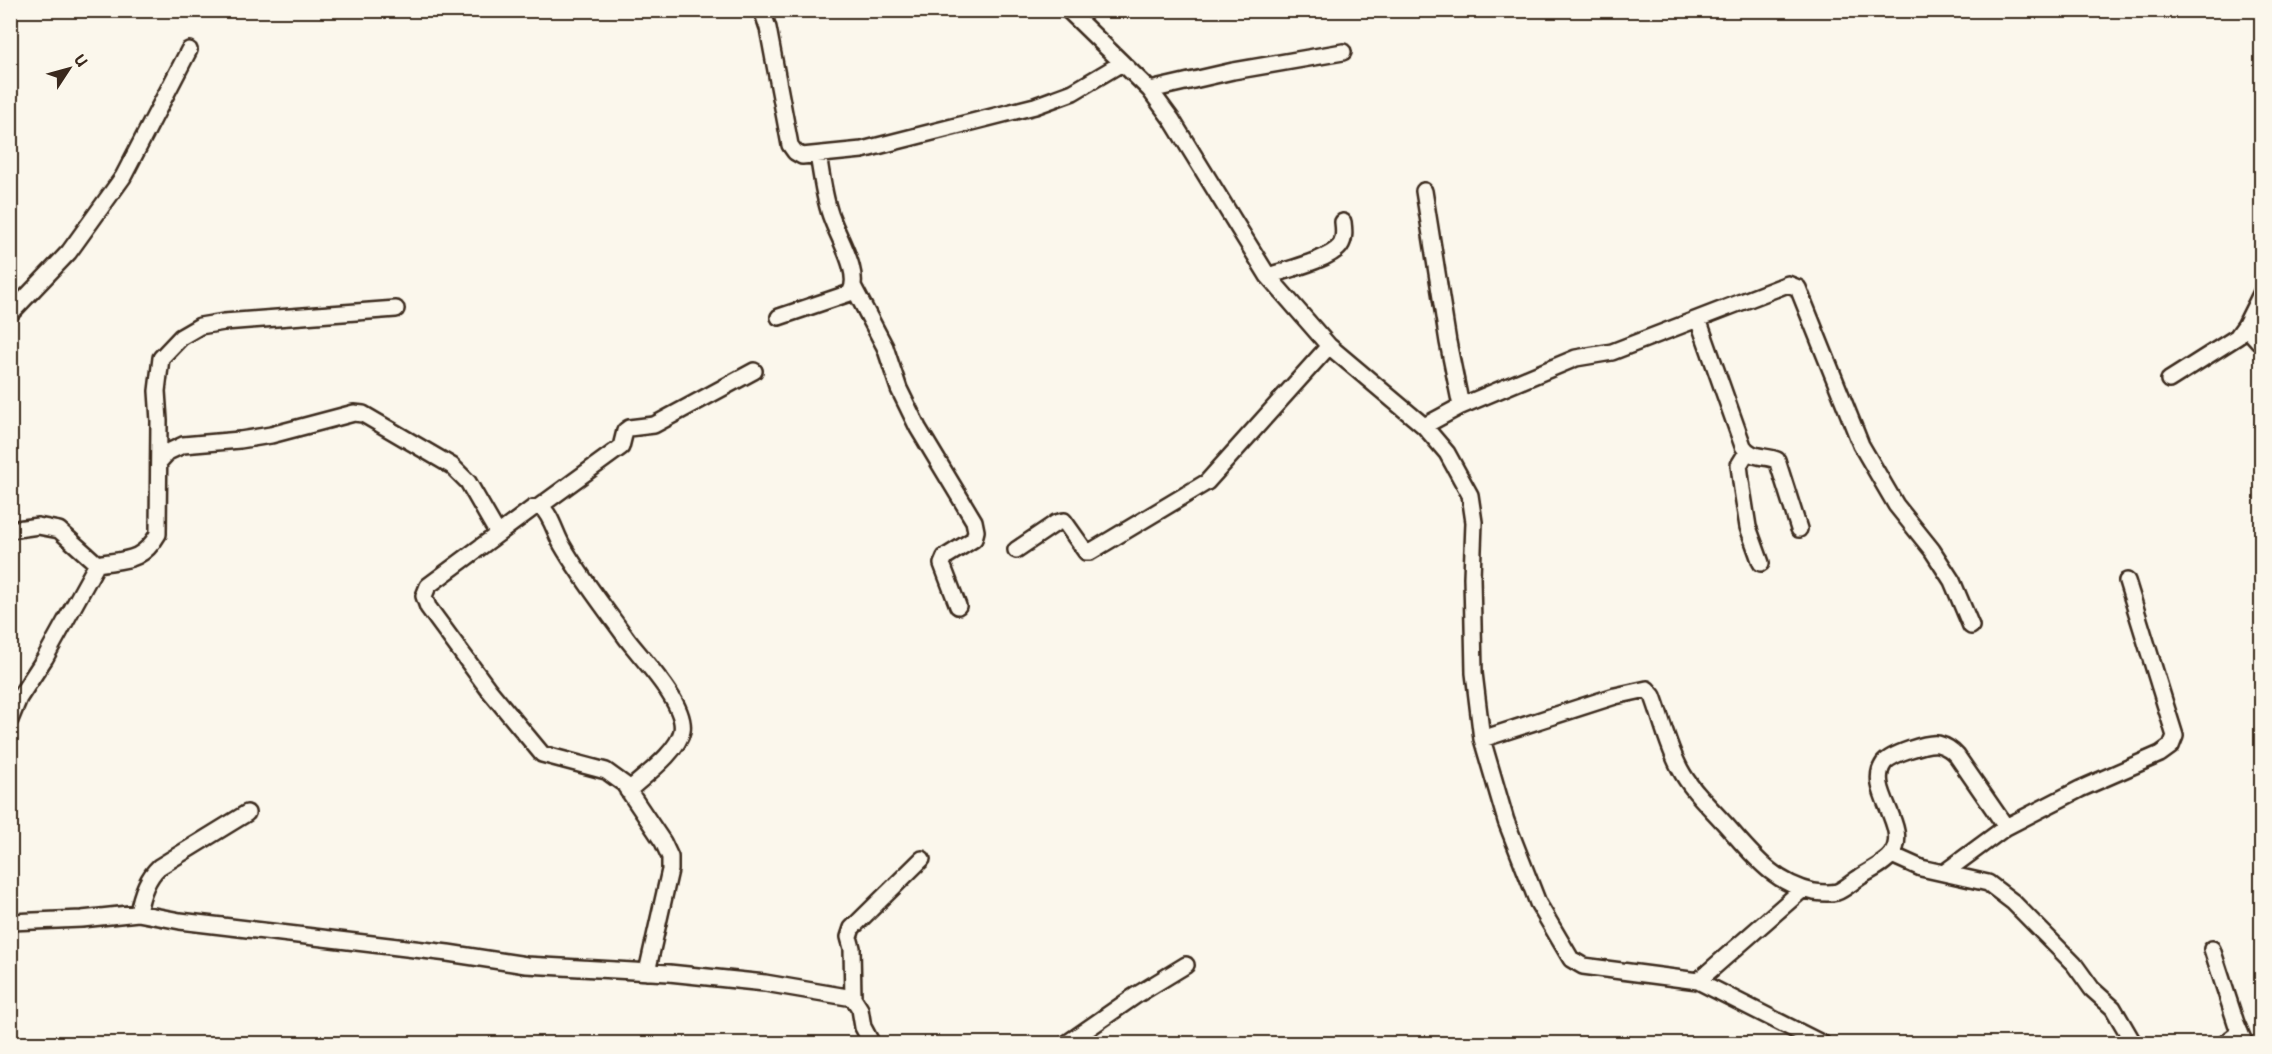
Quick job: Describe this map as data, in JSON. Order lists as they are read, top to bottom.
{
  "north": "top right"
}
